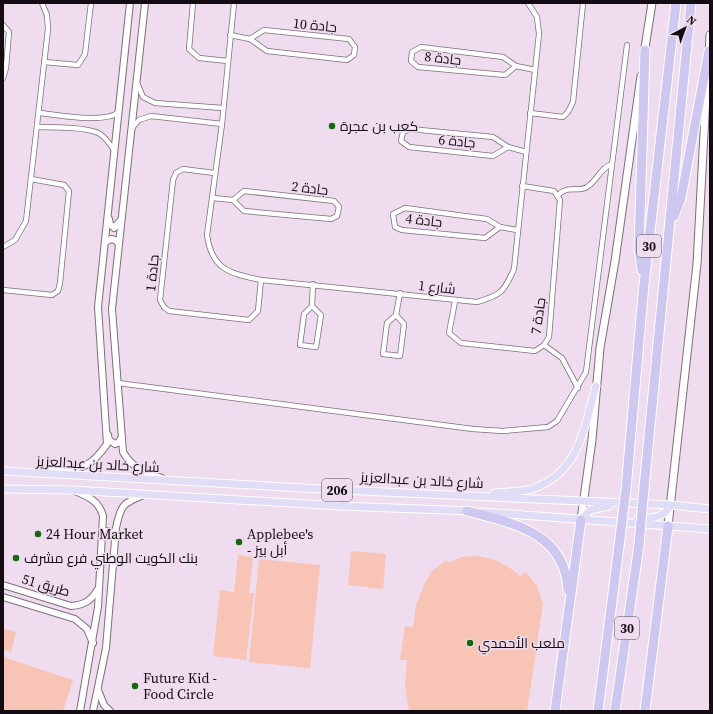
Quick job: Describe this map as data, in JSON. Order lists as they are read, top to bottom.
{
  "streets": {
    "highway": ["30"],
    "main road": ["شارع خالد بن عبدالعزيز", "206"],
    "street": [
      "جادة 10",
      "جادة 8",
      "جادة 6",
      "جادة 2",
      "جادة 4",
      "جادة 1",
      "شارع 1",
      "جادة 7",
      "طريق 51"
    ]
  },
  "crossings": [
    ["جادة 10", "شارع 1"],
    ["جادة 8", "شارع 1"],
    ["جادة 6", "شارع 1"],
    ["جادة 4", "شارع 1"],
    ["جادة 1", "شارع 1"],
    ["شارع 1", "جادة 7"]
  ],
  "places": [
    "كعب بن عجرة",
    "24 Hour Market",
    "Applebee's - أبل بيز",
    "بنك الكويت الوطني فرع مشرف",
    "ملعب الأحمدي",
    "Future Kid - Food Circle"
  ],
  "north": "top right"
}
